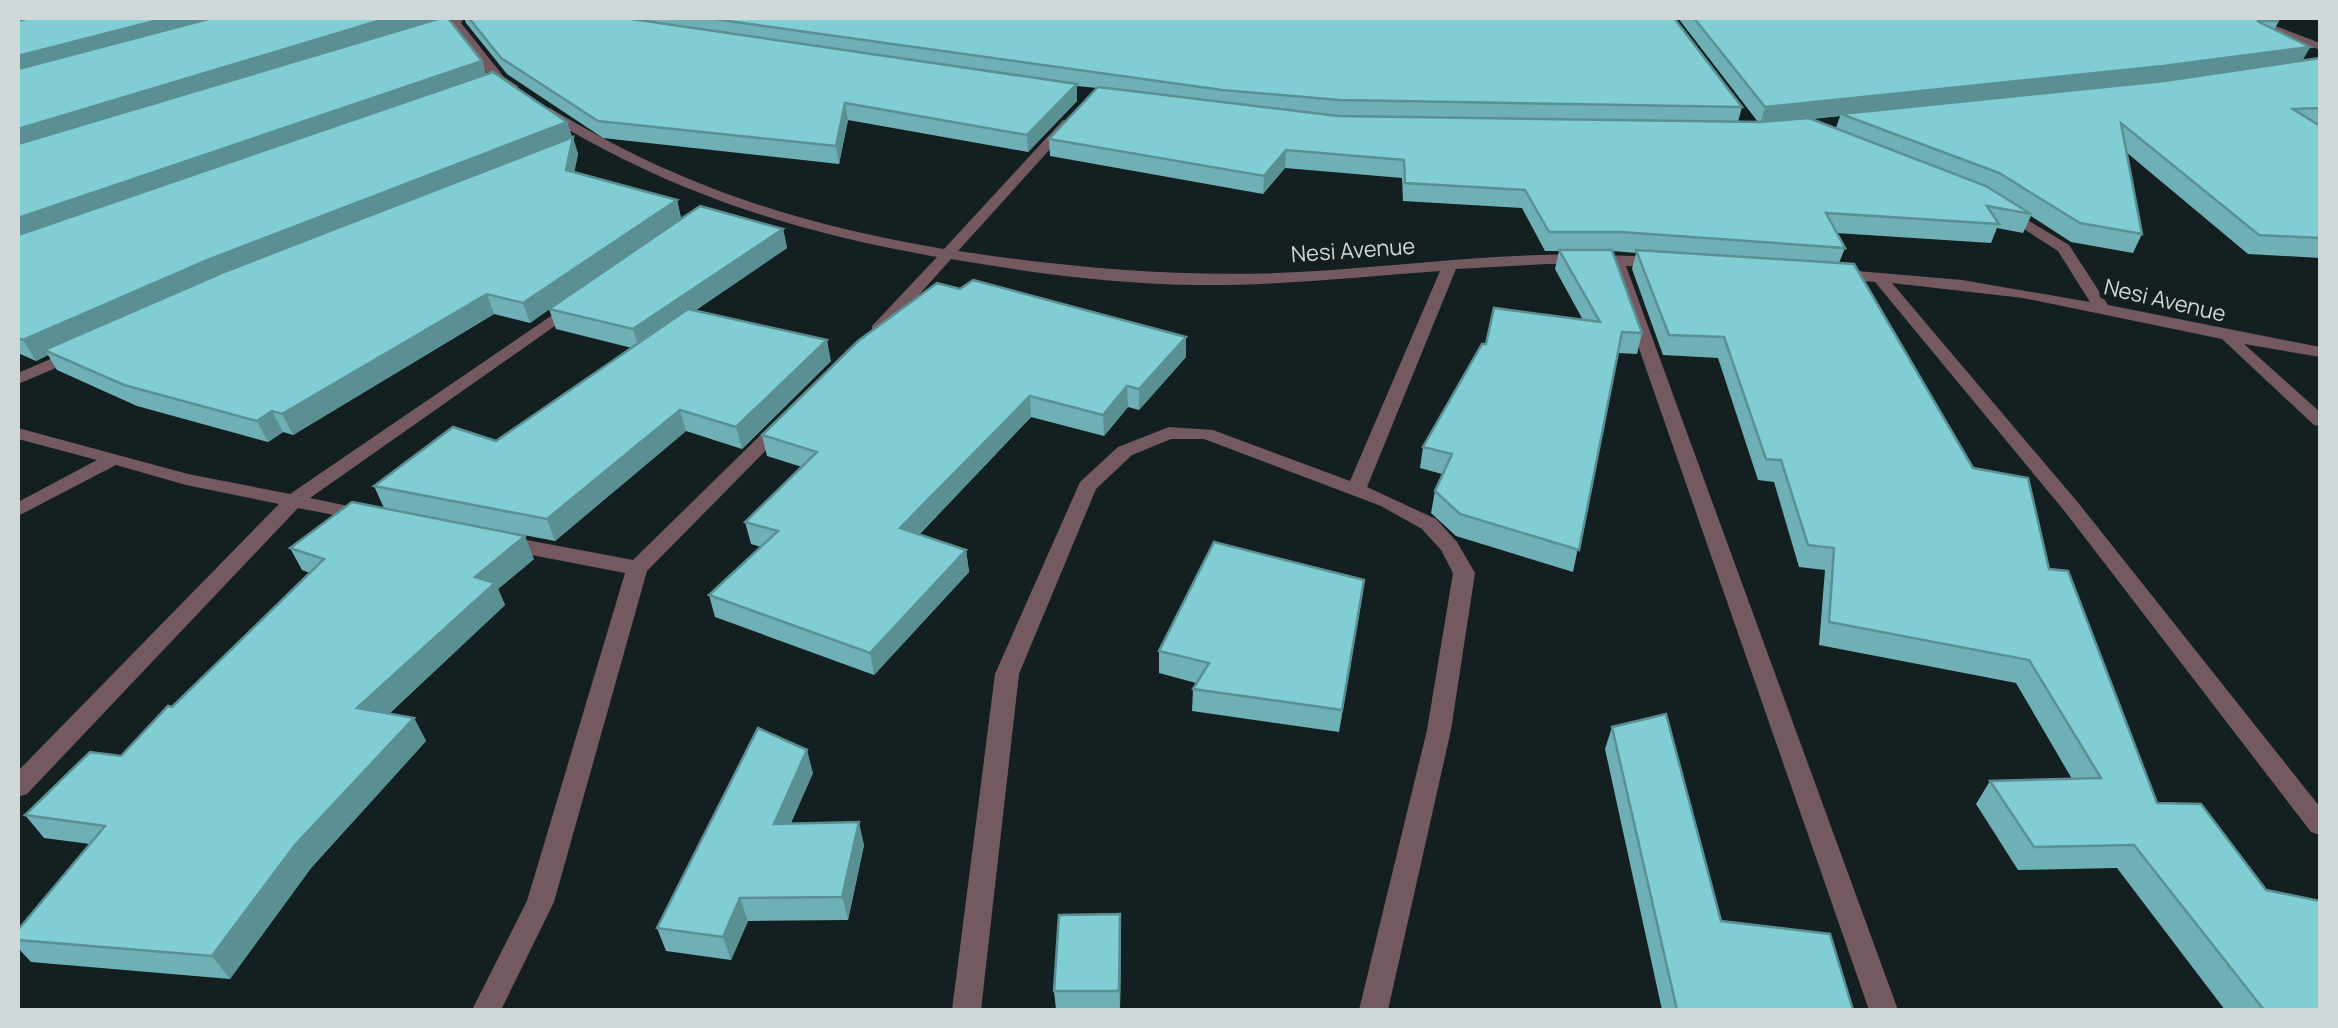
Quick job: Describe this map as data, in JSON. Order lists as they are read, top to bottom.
{
  "streets": {
    "street": ["Nesi Avenue"]
  }
}
